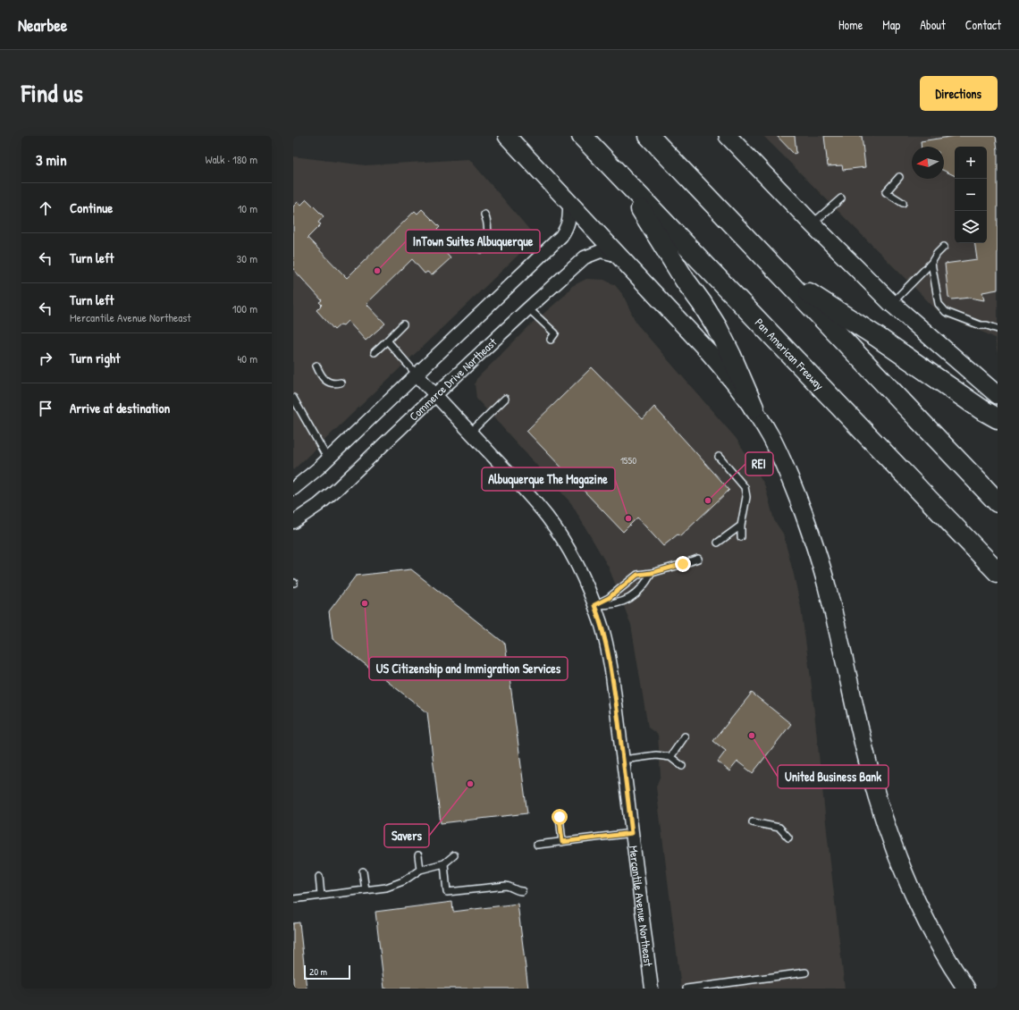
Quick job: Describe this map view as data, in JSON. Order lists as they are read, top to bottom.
{
  "streets": {
    "highway": ["Pan American Freeway"],
    "street": ["Commerce Drive Northeast", "Mercantile Avenue Northeast"]
  },
  "crossings": [
    ["Commerce Drive Northeast", "Mercantile Avenue Northeast"]
  ],
  "places": [
    "InTown Suites Albuquerque",
    "REI",
    "Albuquerque The Magazine",
    "US Citizenship and Immigration Services",
    "United Business Bank",
    "Savers"
  ],
  "house_numbers": ["1550"],
  "scale_bar": "20 m",
  "north": "left",
  "page": {
    "header": "Nearbee",
    "nav": [
      "Home",
      "Map",
      "About",
      "Contact"
    ],
    "title": "Find us",
    "buttons": "Directions",
    "heading": ["3 min", "Walk · 180 m"],
    "map_buttons": ["+", "−"],
    "list": [
      ["Continue", "10 m"],
      ["Turn left", "30 m"],
      ["Turn left", "Mercantile Avenue Northeast", "100 m"],
      ["Turn right", "40 m"],
      "Arrive at destination"
    ],
    "scale": "20 m"
  }
}
